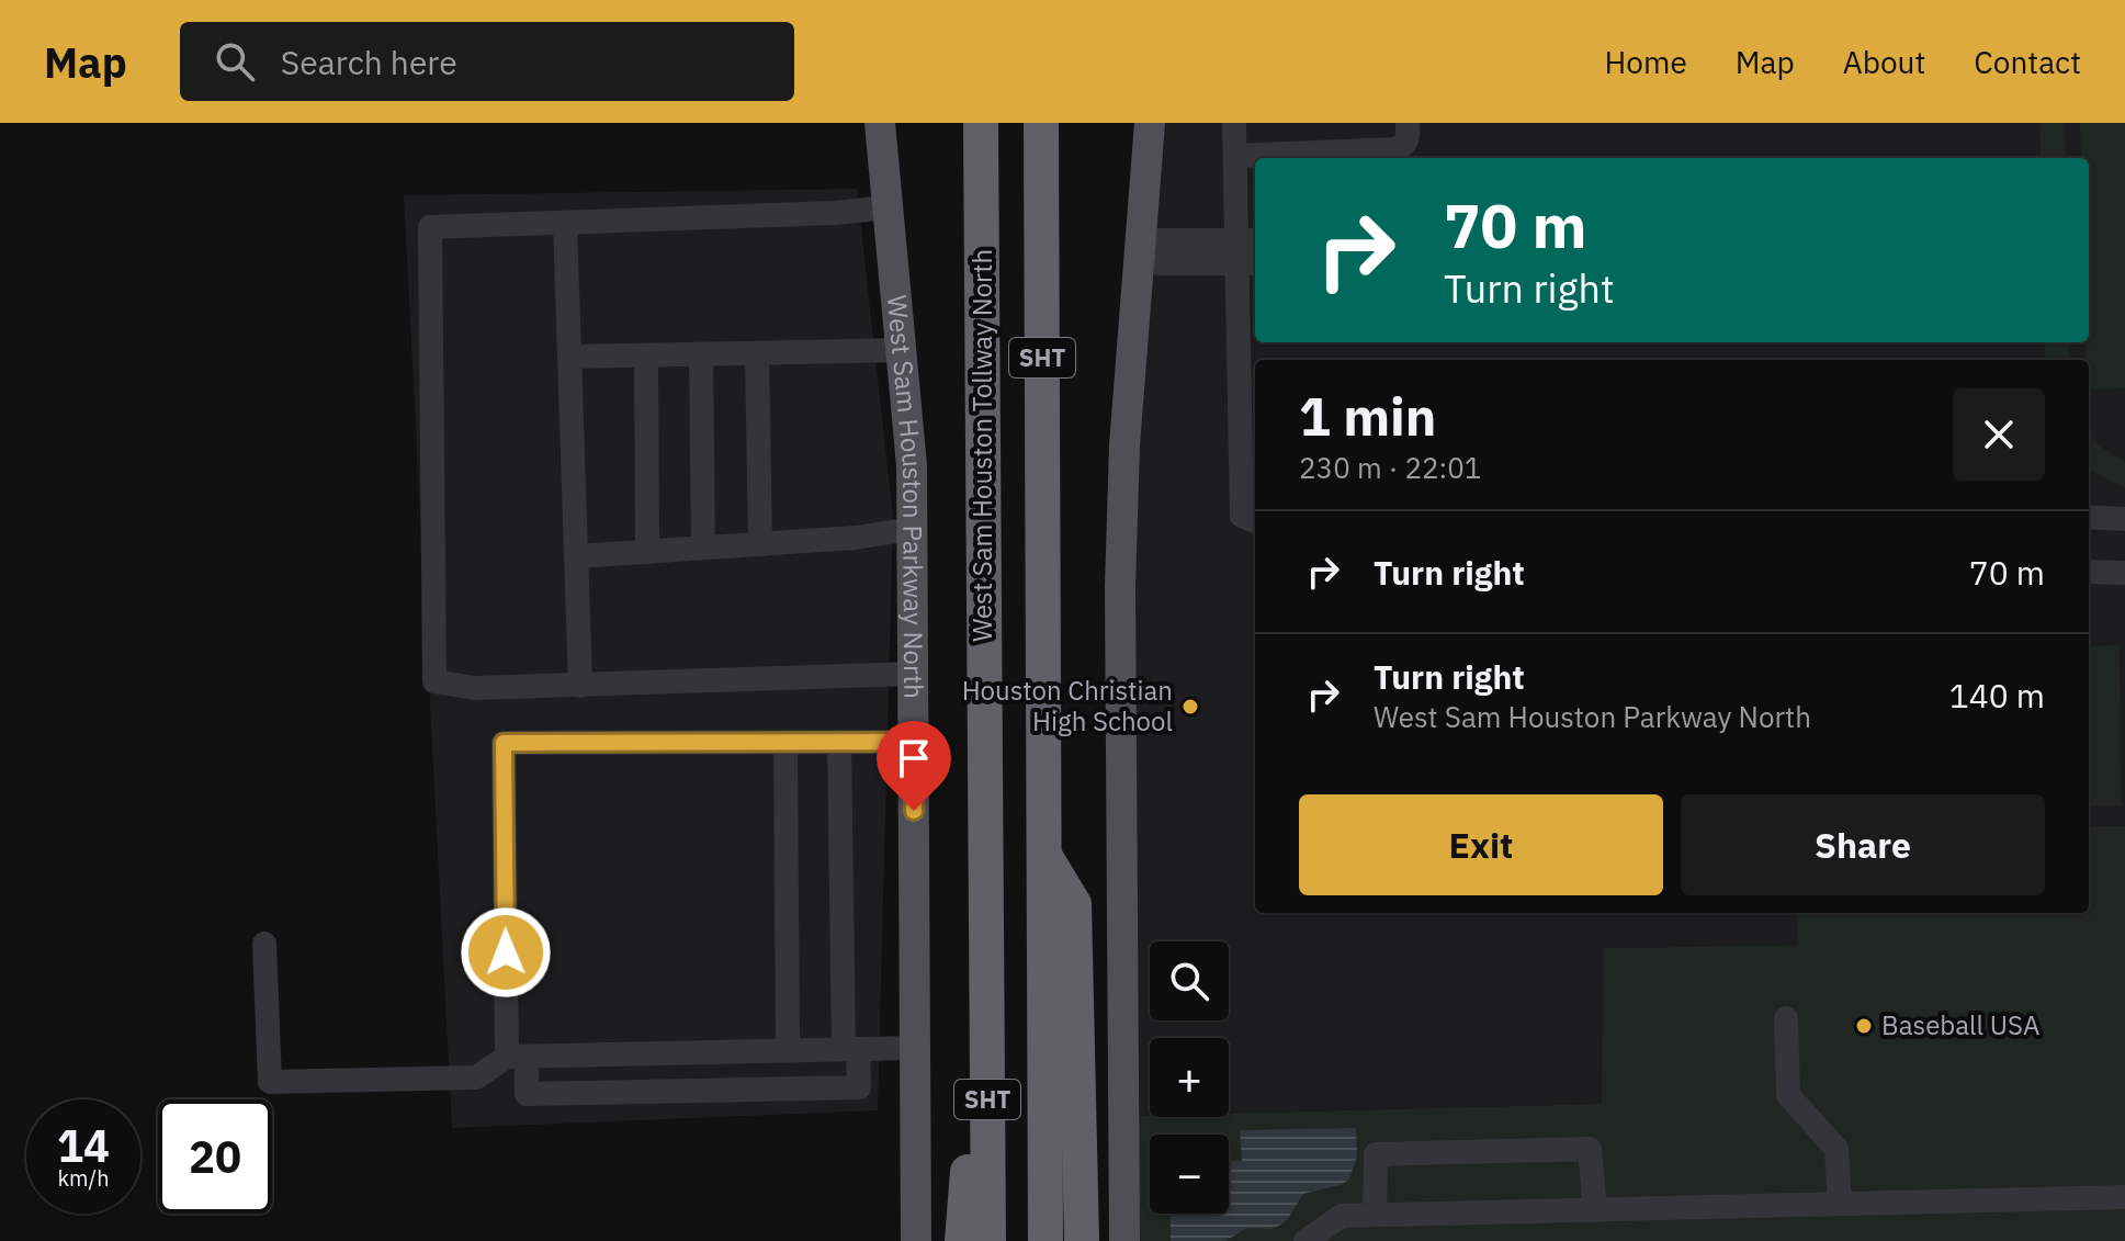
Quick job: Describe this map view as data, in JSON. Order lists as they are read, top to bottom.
{
  "streets": {
    "highway": ["SHT", "West Sam Houston Tollway North"],
    "main road": ["West Sam Houston Parkway North"]
  },
  "places": ["Houston Christian High School", "Baseball USA"],
  "page": {
    "header": "Map",
    "search": "Search here",
    "nav": [
      "Home",
      "Map",
      "About",
      "Contact"
    ],
    "turn": ["70 m", "Turn right"],
    "heading": ["1 min", "230 m · 22:01"],
    "list": [
      {
        "name": "Turn right",
        "value": "70 m"
      },
      {
        "name": "Turn right",
        "note": "West Sam Houston Parkway North",
        "value": "140 m"
      }
    ],
    "buttons": ["Exit", "Share"],
    "map_buttons": ["+", "−"],
    "speed": "14 km/h",
    "limit": "20"
  }
}
